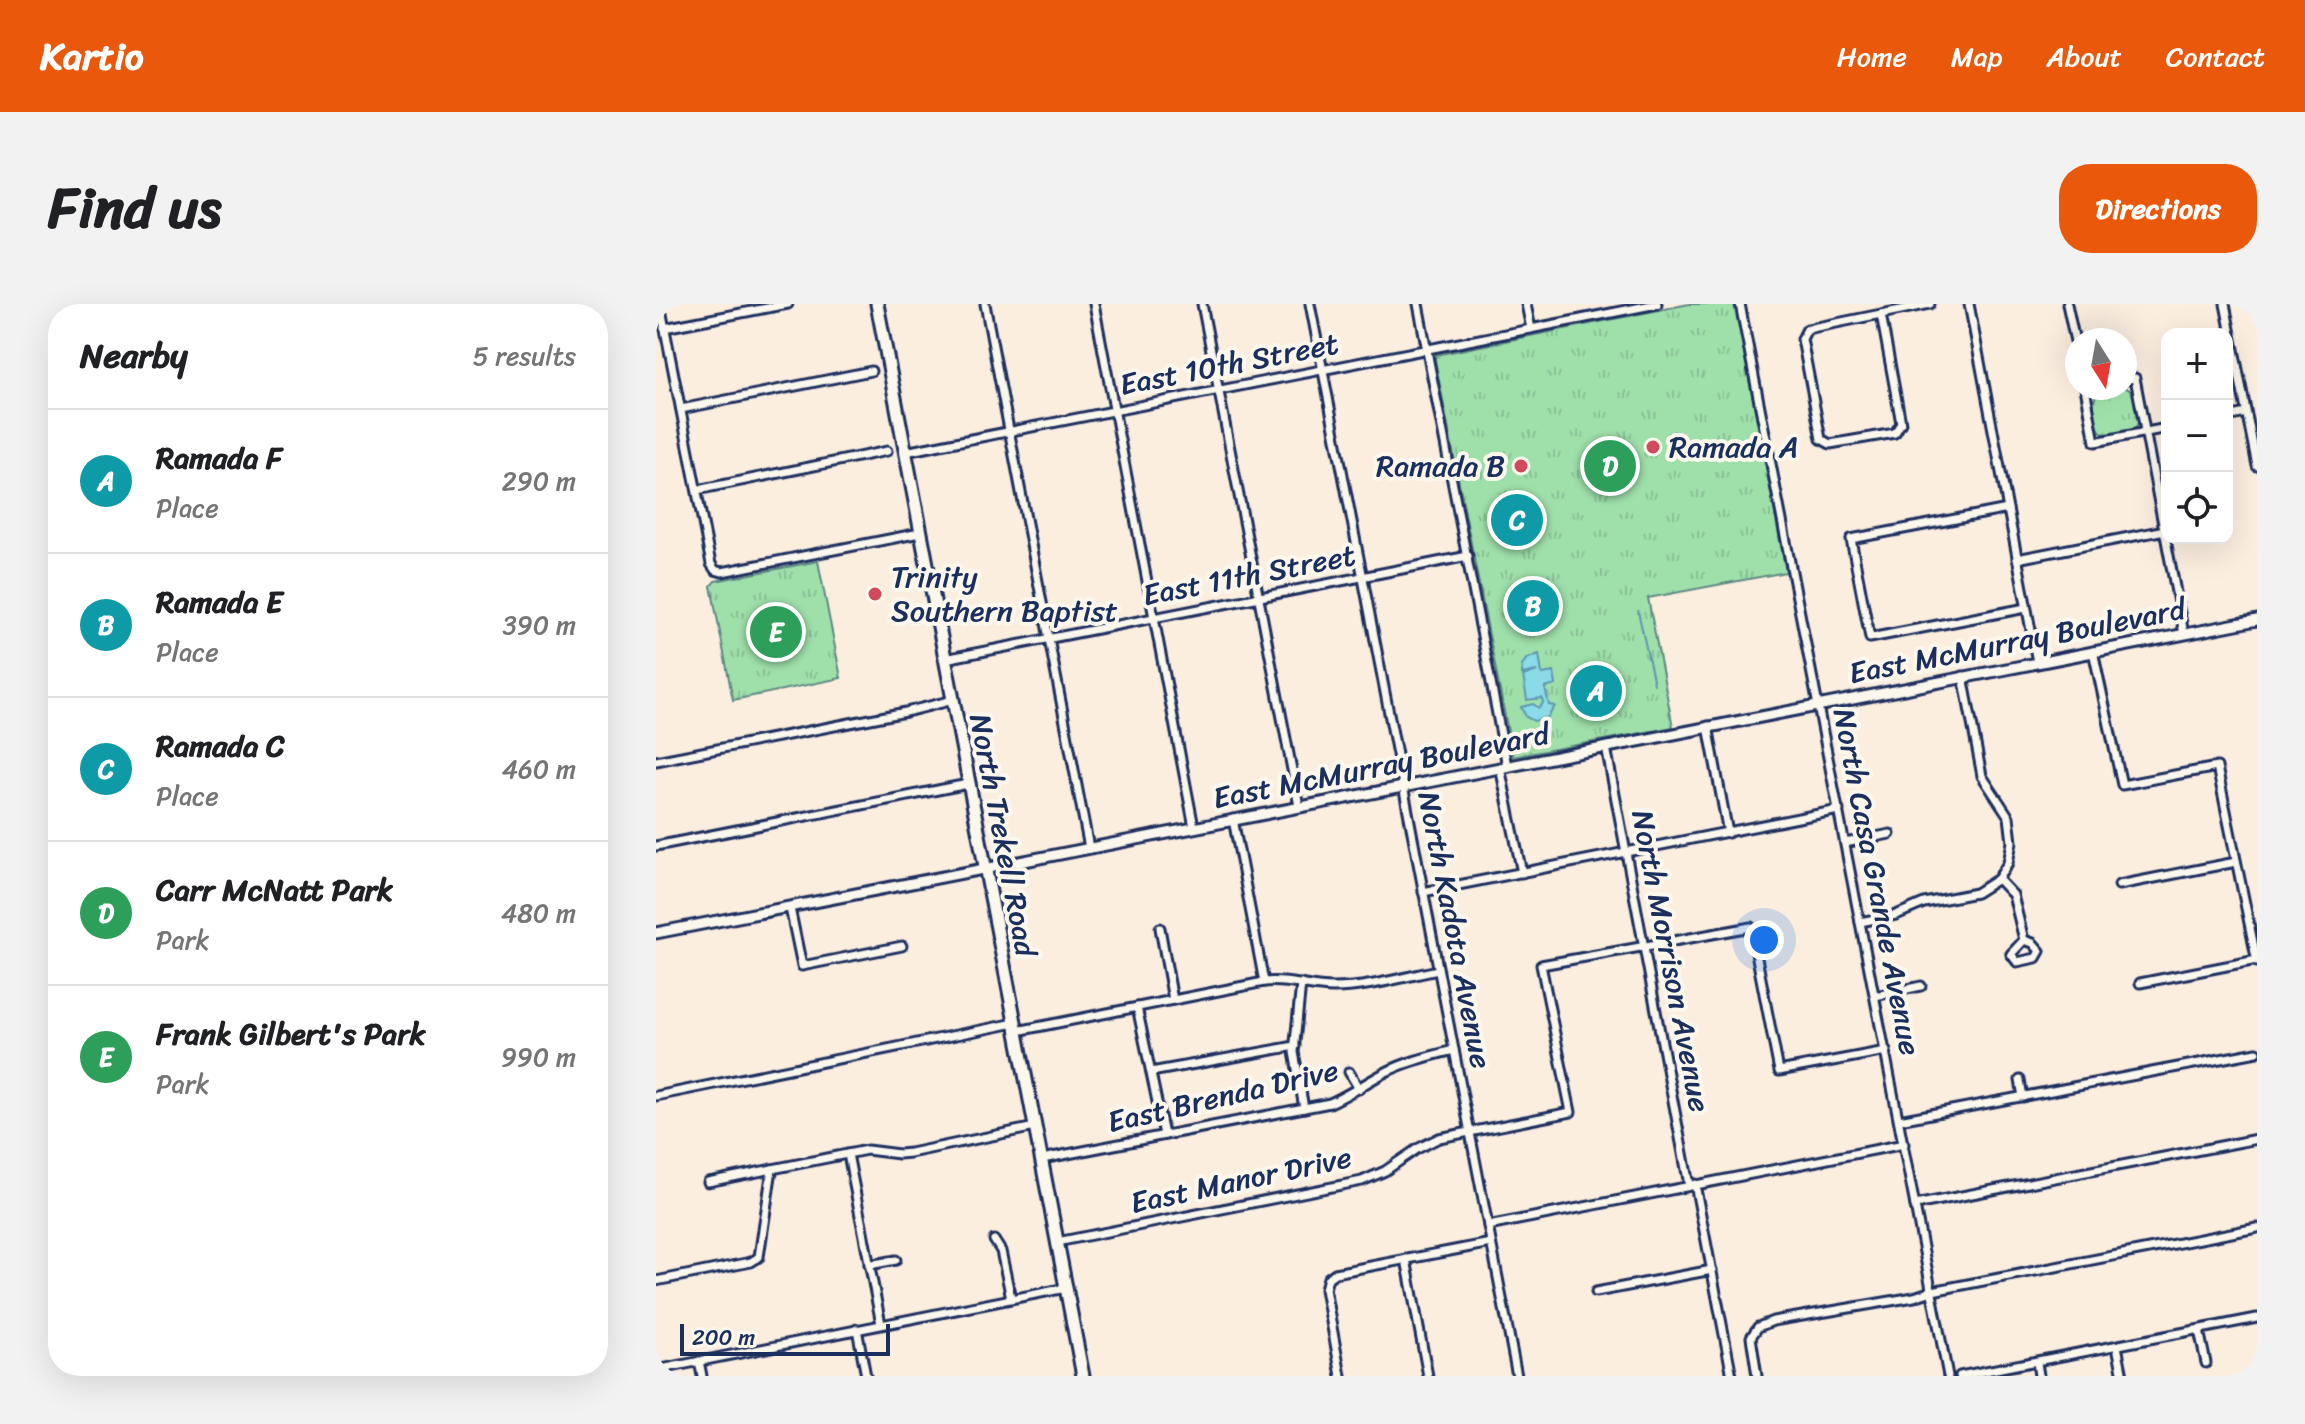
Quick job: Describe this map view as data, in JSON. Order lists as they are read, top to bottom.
{
  "streets": {
    "main road": ["North Trekell Road"],
    "street": [
      "East 10th Street",
      "East 11th Street",
      "East McMurray Boulevard",
      "North Casa Grande Avenue",
      "North Kadota Avenue",
      "North Morrison Avenue",
      "East Brenda Drive",
      "East Manor Drive"
    ]
  },
  "crossings": [
    ["East 10th Street", "North Trekell Road"],
    ["East 10th Street", "North Kadota Avenue"],
    ["East 11th Street", "North Trekell Road"],
    ["East 11th Street", "North Kadota Avenue"],
    ["East McMurray Boulevard", "North Trekell Road"],
    ["East McMurray Boulevard", "North Casa Grande Avenue"],
    ["East McMurray Boulevard", "North Kadota Avenue"],
    ["East McMurray Boulevard", "North Morrison Avenue"],
    ["North Trekell Road", "East Brenda Drive"],
    ["North Trekell Road", "East Manor Drive"],
    ["North Casa Grande Avenue", "East Manor Drive"],
    ["North Kadota Avenue", "East Brenda Drive"],
    ["North Kadota Avenue", "East Manor Drive"],
    ["North Morrison Avenue", "East Manor Drive"]
  ],
  "places": ["Ramada A", "Ramada B", "Trinity Southern Baptist"],
  "scale_bar": "200 m",
  "north": "bottom",
  "page": {
    "header": "Kartio",
    "nav": [
      "Home",
      "Map",
      "About",
      "Contact"
    ],
    "title": "Find us",
    "buttons": "Directions",
    "heading": ["Nearby", "5 results"],
    "map_buttons": ["+", "−"],
    "list": [
      {
        "mark": "A",
        "name": "Ramada F",
        "note": "Place",
        "value": "290 m"
      },
      {
        "mark": "B",
        "name": "Ramada E",
        "note": "Place",
        "value": "390 m"
      },
      {
        "mark": "C",
        "name": "Ramada C",
        "note": "Place",
        "value": "460 m"
      },
      {
        "mark": "D",
        "name": "Carr McNatt Park",
        "note": "Park",
        "value": "480 m"
      },
      {
        "mark": "E",
        "name": "Frank Gilbert's Park",
        "note": "Park",
        "value": "990 m"
      }
    ],
    "pins": [
      "D",
      "C",
      "B",
      "E",
      "A"
    ],
    "scale": "200 m"
  }
}
